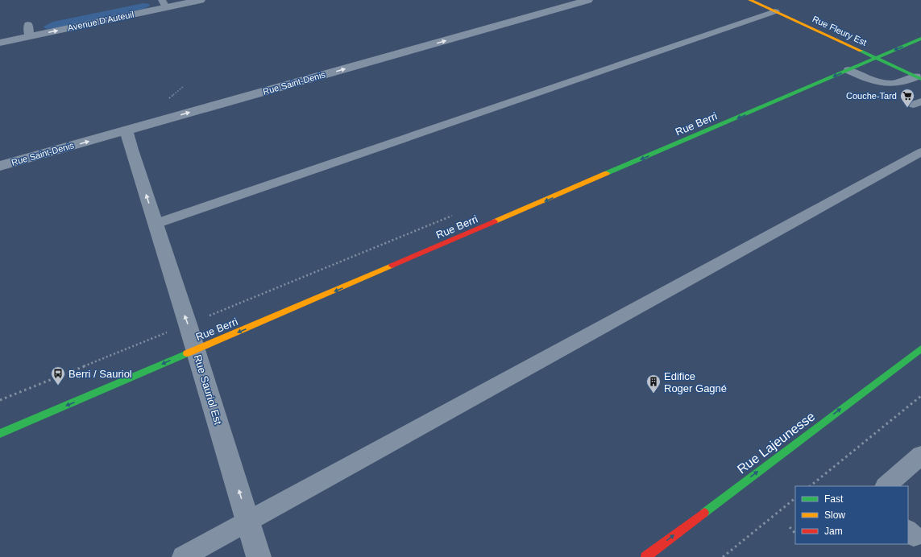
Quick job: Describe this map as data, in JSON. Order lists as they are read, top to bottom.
{
  "streets": {
    "main road": ["Rue Fleury Est", "Rue Berri", "Rue Lajeunesse"],
    "street": ["Avenue D'Auteuil", "Rue Saint-Denis", "Rue Sauriol Est"]
  },
  "crossings": [
    ["Rue Fleury Est", "Rue Berri"],
    ["Rue Saint-Denis", "Rue Sauriol Est"],
    ["Rue Berri", "Rue Sauriol Est"]
  ],
  "one_way": [
    "Avenue D'Auteuil",
    "Rue Saint-Denis",
    "Rue Berri",
    "Rue Sauriol Est",
    "Rue Lajeunesse"
  ],
  "places": {
    "supermarket": ["Couche-Tard"],
    "bus stop": ["Berri / Sauriol"],
    "building": ["Edifice Roger Gagné"]
  },
  "legend": ["Fast", "Slow", "Jam"]
}
